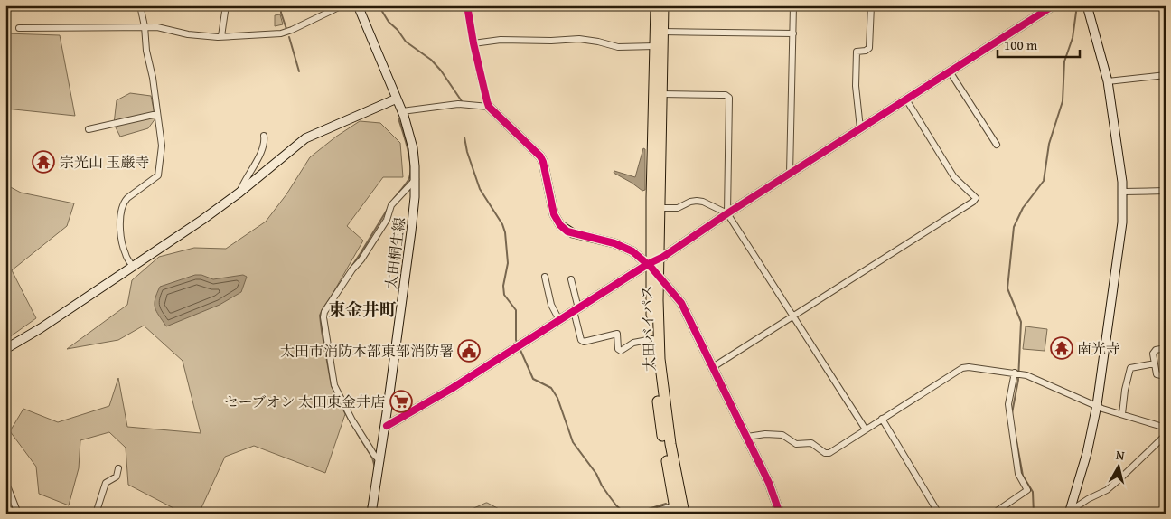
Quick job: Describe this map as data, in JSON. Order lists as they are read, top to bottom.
{
  "streets": {
    "highway": ["太田バイパス"],
    "street": ["太田桐生線"]
  },
  "districts": ["東金井町"],
  "places": {
    "temple": ["宗光山 玉巌寺", "南光寺"],
    "public building": ["太田市消防本部東部消防署"],
    "supermarket": ["セーブオン 太田東金井店"]
  },
  "scale_bar": "100 m",
  "north": "top"
}
